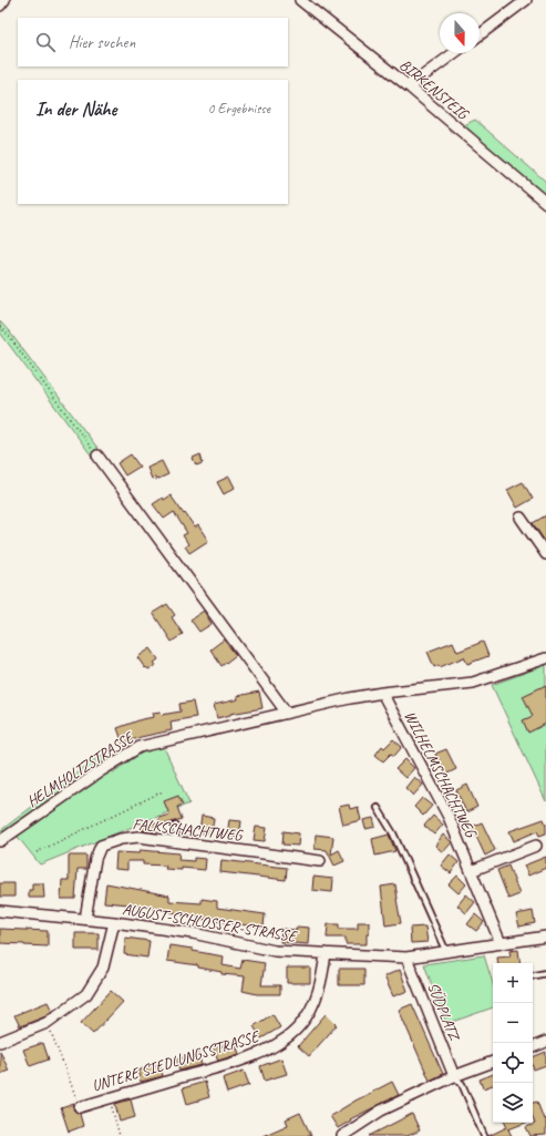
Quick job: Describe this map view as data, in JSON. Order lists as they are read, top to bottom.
{
  "streets": {
    "street": [
      "BIRKENSTEIG",
      "HELMHOLTZSTRASSE",
      "WILHELMSCHACHTWEG",
      "FALKSCHACHTWEG",
      "AUGUST-SCHLOSSER-STRASSE",
      "SÜDPLATZ",
      "UNTERE SIEDLUNGSSTRASSE"
    ]
  },
  "crossings": [
    ["HELMHOLTZSTRASSE", "WILHELMSCHACHTWEG"],
    ["WILHELMSCHACHTWEG", "AUGUST-SCHLOSSER-STRASSE"],
    ["FALKSCHACHTWEG", "AUGUST-SCHLOSSER-STRASSE"],
    ["AUGUST-SCHLOSSER-STRASSE", "SÜDPLATZ"],
    ["AUGUST-SCHLOSSER-STRASSE", "UNTERE SIEDLUNGSSTRASSE"]
  ],
  "north": "bottom",
  "page": {
    "search": "Hier suchen",
    "heading": ["In der Nähe", "0 Ergebnisse"],
    "map_buttons": ["+", "−"]
  }
}
